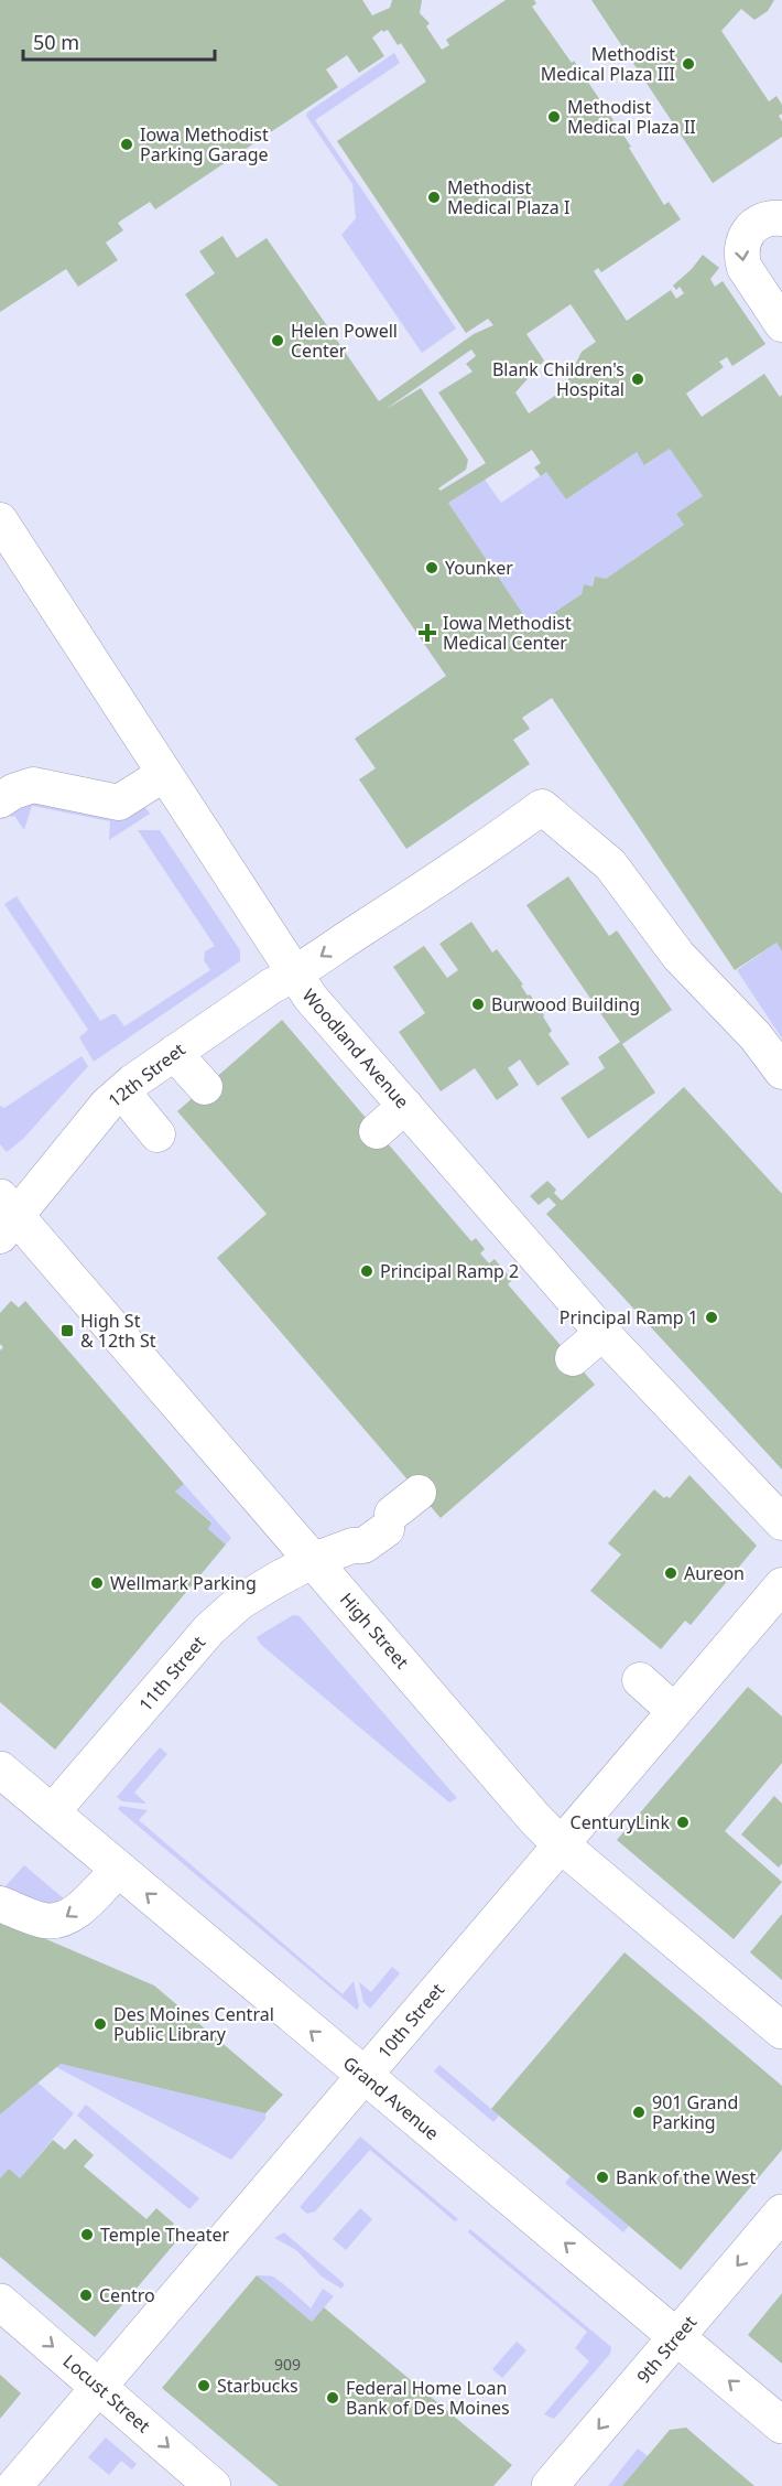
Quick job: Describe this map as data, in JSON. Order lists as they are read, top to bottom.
{
  "streets": {
    "main road": [
      "High Street",
      "Grand Avenue",
      "9th Street",
      "Locust Street"
    ],
    "street": [
      "Woodland Avenue",
      "12th Street",
      "11th Street",
      "10th Street"
    ]
  },
  "crossings": [
    ["Woodland Avenue", "12th Street"],
    ["12th Street", "High Street"],
    ["High Street", "11th Street"],
    ["High Street", "10th Street"],
    ["11th Street", "Grand Avenue"],
    ["10th Street", "Grand Avenue"],
    ["10th Street", "Locust Street"],
    ["Grand Avenue", "9th Street"]
  ],
  "one_way": ["Grand Avenue", "9th Street", "Locust Street"],
  "places": {
    "other": [
      "Methodist Medical Plaza III",
      "Methodist Medical Plaza II",
      "Iowa Methodist Parking Garage",
      "Methodist Medical Plaza I",
      "Helen Powell Center",
      "Blank Children's Hospital",
      "Younker",
      "Burwood Building",
      "Principal Ramp 2",
      "Principal Ramp 1",
      "Aureon",
      "Wellmark Parking",
      "CenturyLink",
      "Des Moines Central Public Library",
      "901 Grand Parking",
      "Bank of the West",
      "Temple Theater",
      "Centro",
      "Starbucks",
      "Federal Home Loan Bank of Des Moines"
    ],
    "health": ["Iowa Methodist Medical Center"],
    "transit": ["High St & 12th St"]
  },
  "house_numbers": ["909"],
  "scale_bar": "50 m"
}
